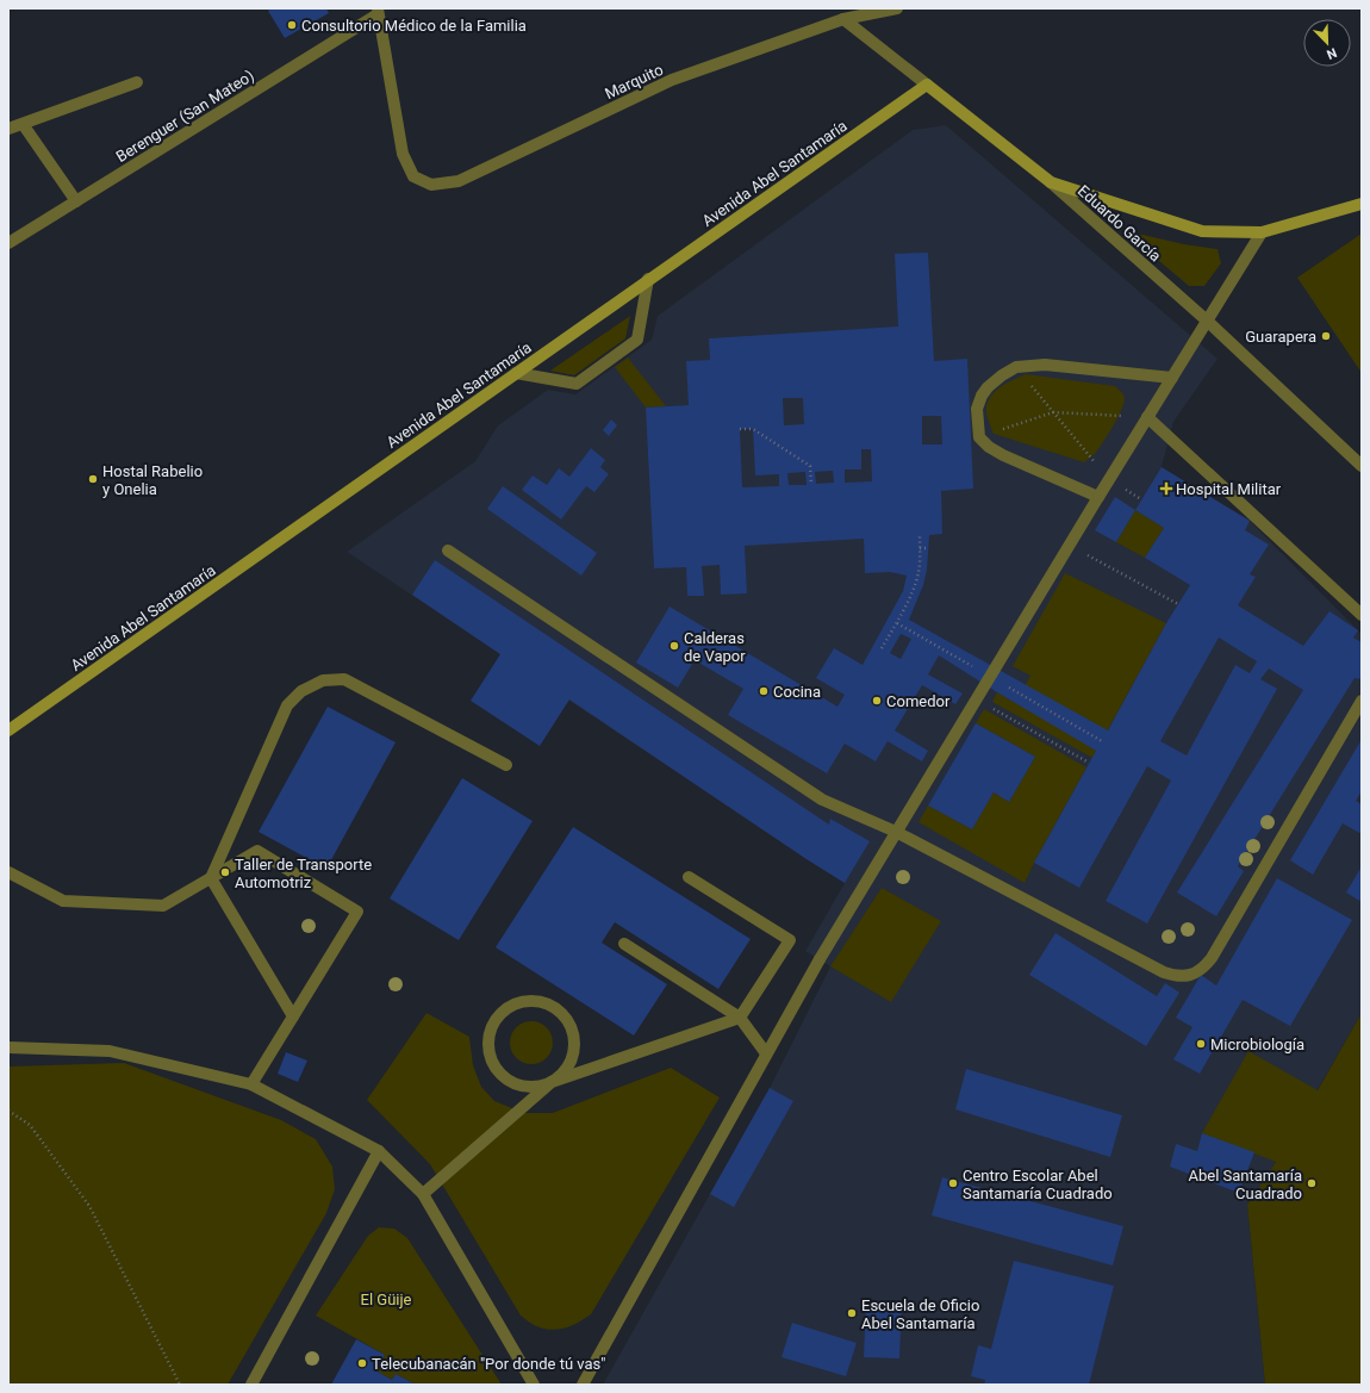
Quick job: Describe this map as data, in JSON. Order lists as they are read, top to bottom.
{
  "streets": {
    "main road": ["Avenida Abel Santamaría", "Eduardo García"],
    "street": ["Marquito", "Berenguer (San Mateo)"]
  },
  "crossings": [
    ["Marquito", "Berenguer (San Mateo)"],
    ["Marquito", "Eduardo García"],
    ["Avenida Abel Santamaría", "Eduardo García"]
  ],
  "parks": ["El Güije"],
  "places": {
    "other": [
      "Consultorio Médico de la Familia",
      "Guarapera",
      "Hostal Rabelio y Onelia",
      "Calderas de Vapor",
      "Cocina",
      "Comedor",
      "Taller de Transporte Automotriz",
      "Microbiología",
      "Centro Escolar Abel Santamaría Cuadrado",
      "Abel Santamaría Cuadrado",
      "Escuela de Oficio Abel Santamaría",
      "Telecubanacán \"Por donde tú vas\""
    ],
    "health": ["Hospital Militar"]
  },
  "north": "bottom right"
}
